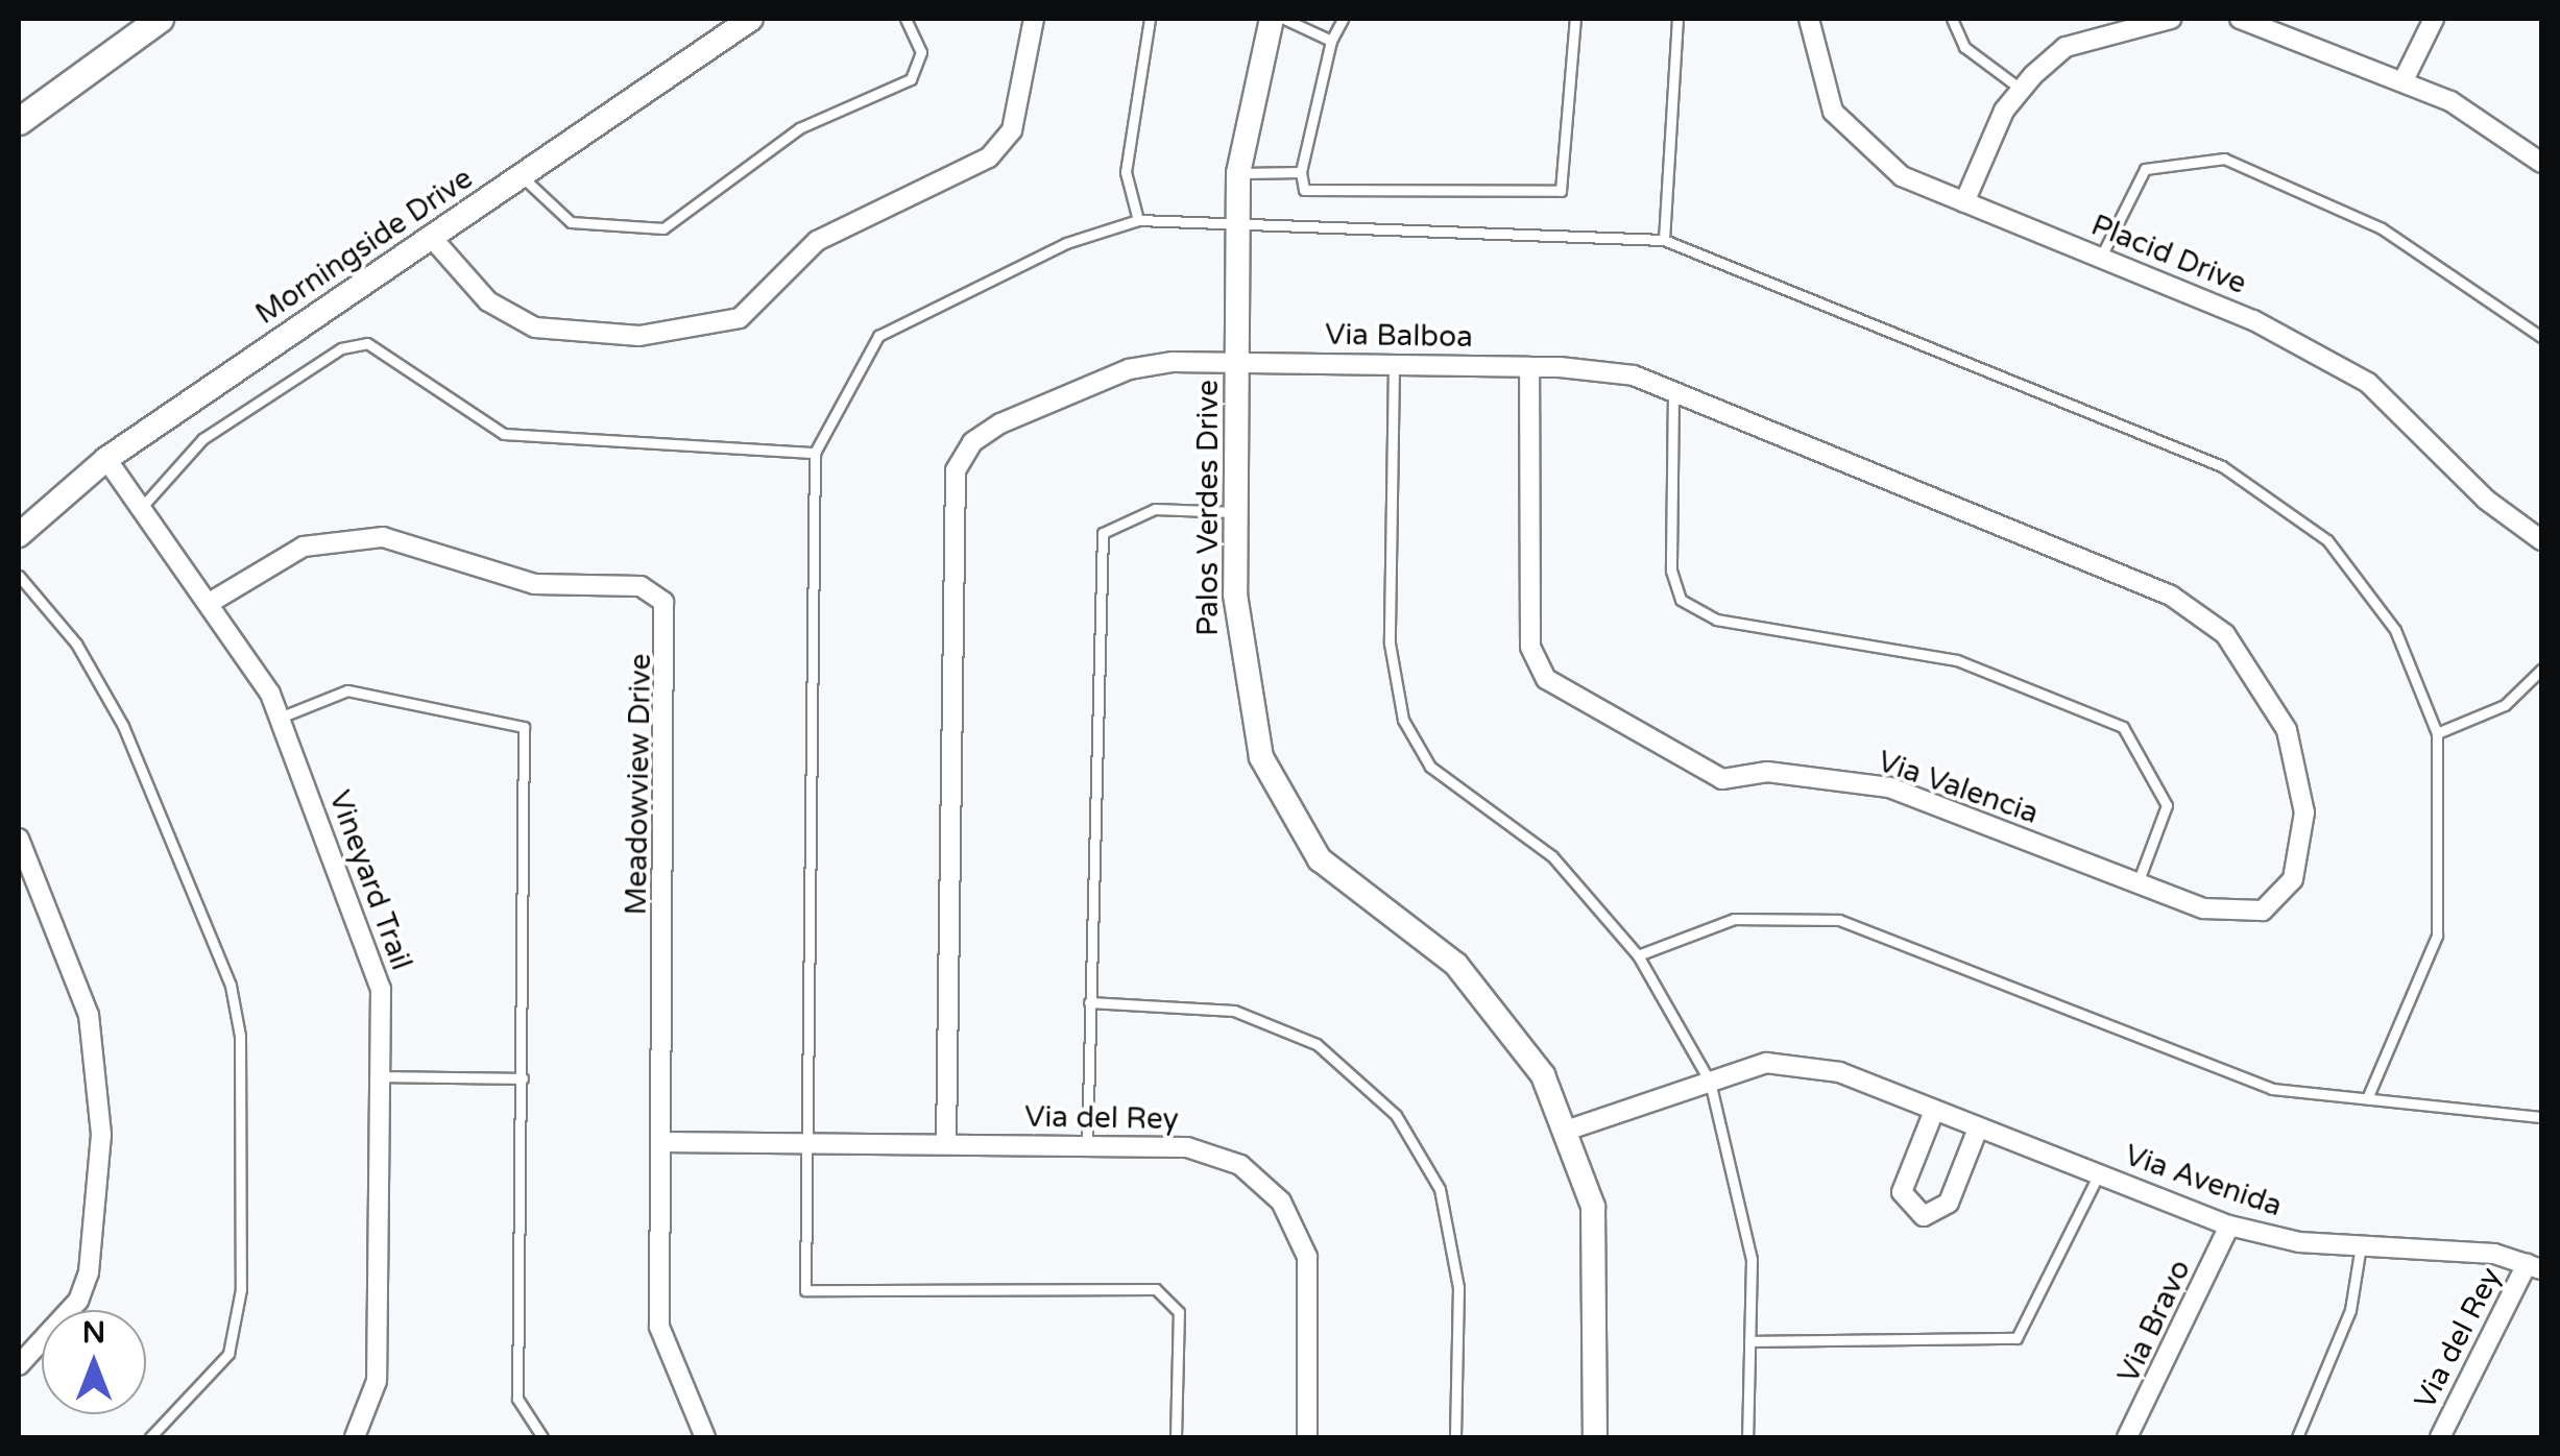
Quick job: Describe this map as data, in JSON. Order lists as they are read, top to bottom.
{
  "streets": {
    "street": [
      "Morningside Drive",
      "Placid Drive",
      "Via Balboa",
      "Palos Verdes Drive",
      "Meadowview Drive",
      "Via Valencia",
      "Vineyard Trail",
      "Via del Rey",
      "Via Avenida",
      "Via Bravo"
    ]
  },
  "crossings": [
    ["Morningside Drive", "Vineyard Trail"],
    ["Via Balboa", "Palos Verdes Drive"],
    ["Via Balboa", "Via Valencia"],
    ["Via Balboa", "Via del Rey"],
    ["Palos Verdes Drive", "Via Avenida"],
    ["Meadowview Drive", "Vineyard Trail"],
    ["Meadowview Drive", "Via del Rey"],
    ["Via del Rey", "Via Avenida"],
    ["Via Avenida", "Via Bravo"]
  ],
  "north": "top"
}
